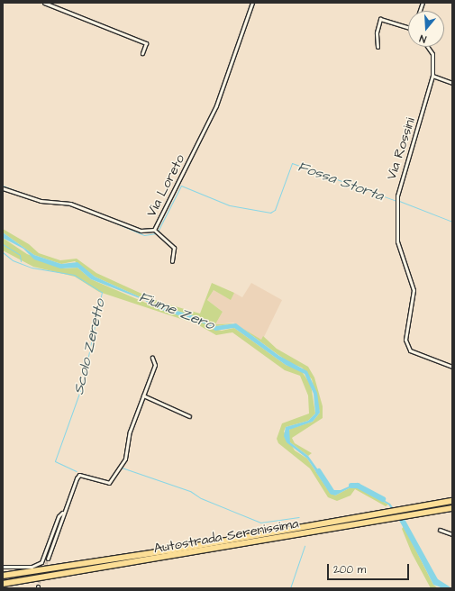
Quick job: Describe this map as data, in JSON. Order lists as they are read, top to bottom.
{
  "streets": {
    "highway": ["Autostrada Serenissima"],
    "street": ["Via Rossini", "Via Loreto"]
  },
  "water": ["Fossa Storta", "Fiume Zero", "Scolo Zeretto"],
  "scale_bar": "200 m",
  "north": "bottom"
}
